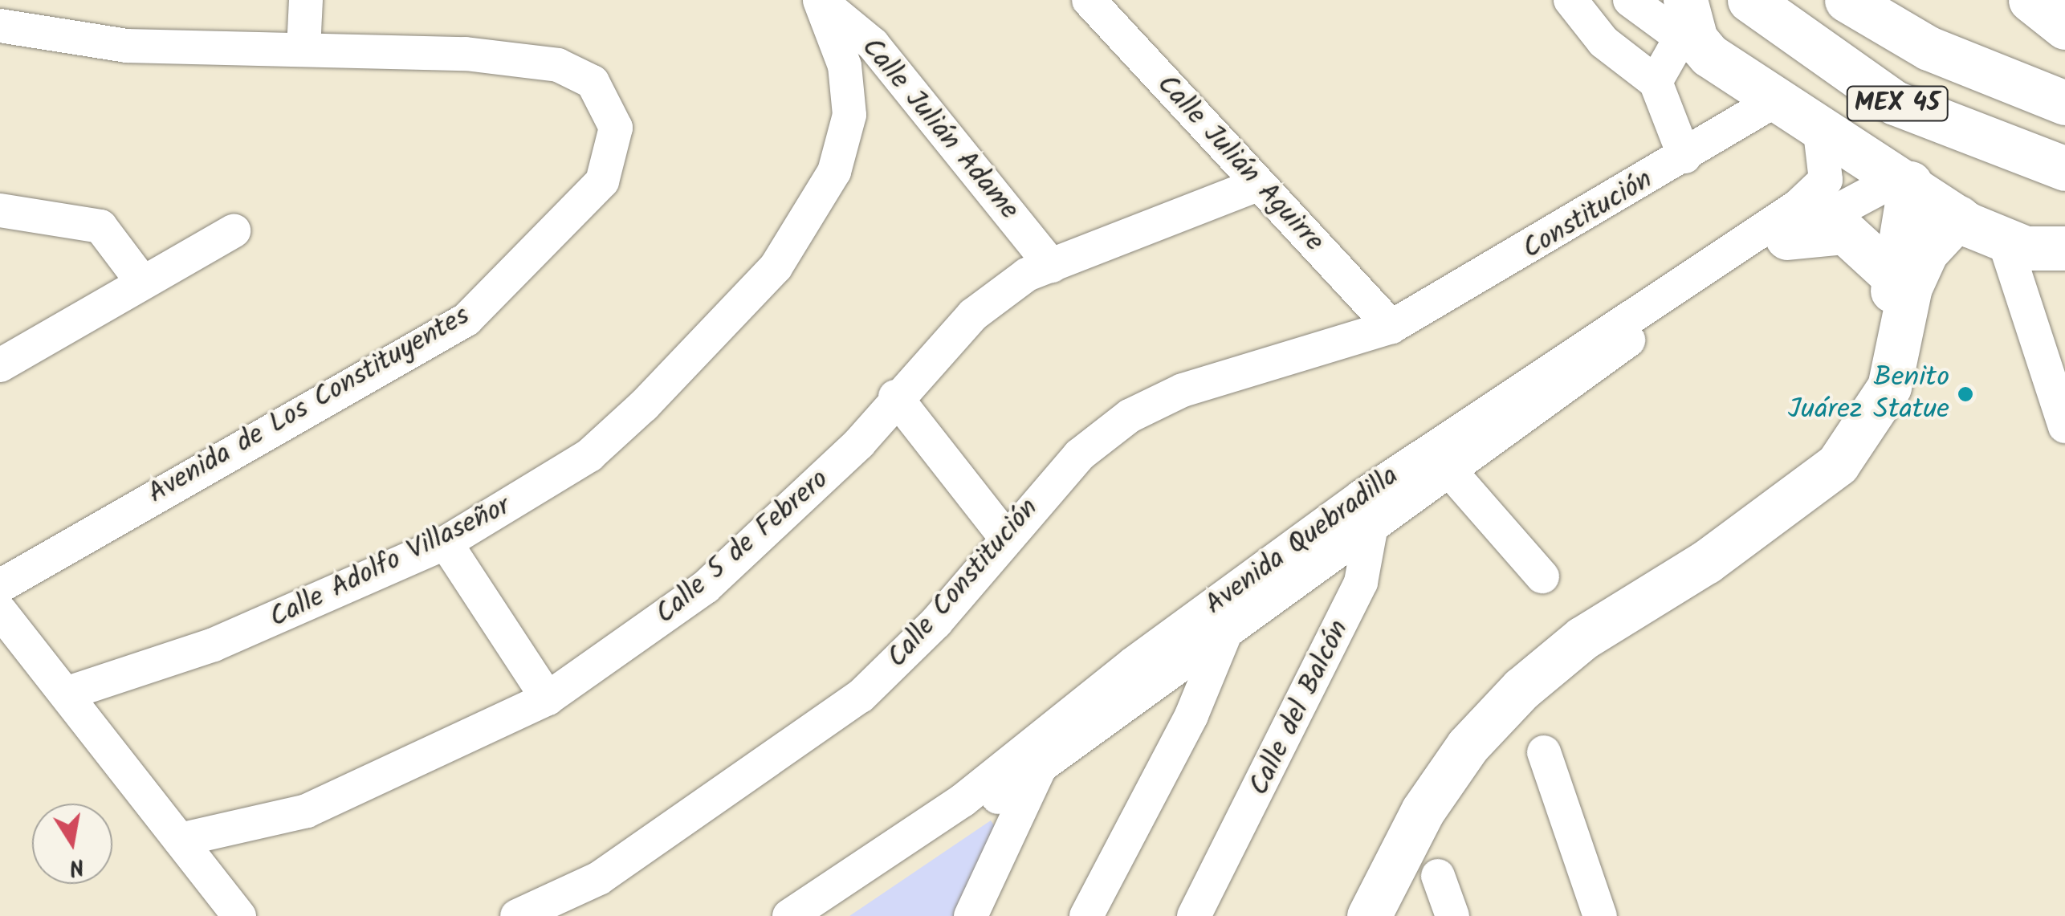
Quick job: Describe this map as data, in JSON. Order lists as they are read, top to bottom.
{
  "streets": {
    "main road": ["MEX 45"],
    "street": [
      "Calle Julián Adame",
      "Calle Julián Aguirre",
      "Constitución",
      "Avenida de Los Constituyentes",
      "Avenida Quebradilla",
      "Calle 5 de Febrero",
      "Calle Adolfo Villaseñor",
      "Calle Constitución",
      "Calle del Balcón"
    ]
  },
  "crossings": [
    ["Calle Julián Adame", "Calle 5 de Febrero"],
    ["Calle Julián Adame", "Calle Adolfo Villaseñor"],
    ["Calle Julián Aguirre", "Constitución"],
    ["Calle Julián Aguirre", "Calle 5 de Febrero"],
    ["Calle Julián Aguirre", "Calle Constitución"],
    ["Constitución", "Calle Constitución"],
    ["Avenida Quebradilla", "Calle del Balcón"]
  ],
  "places": ["Benito Juárez Statue"],
  "north": "bottom"
}
